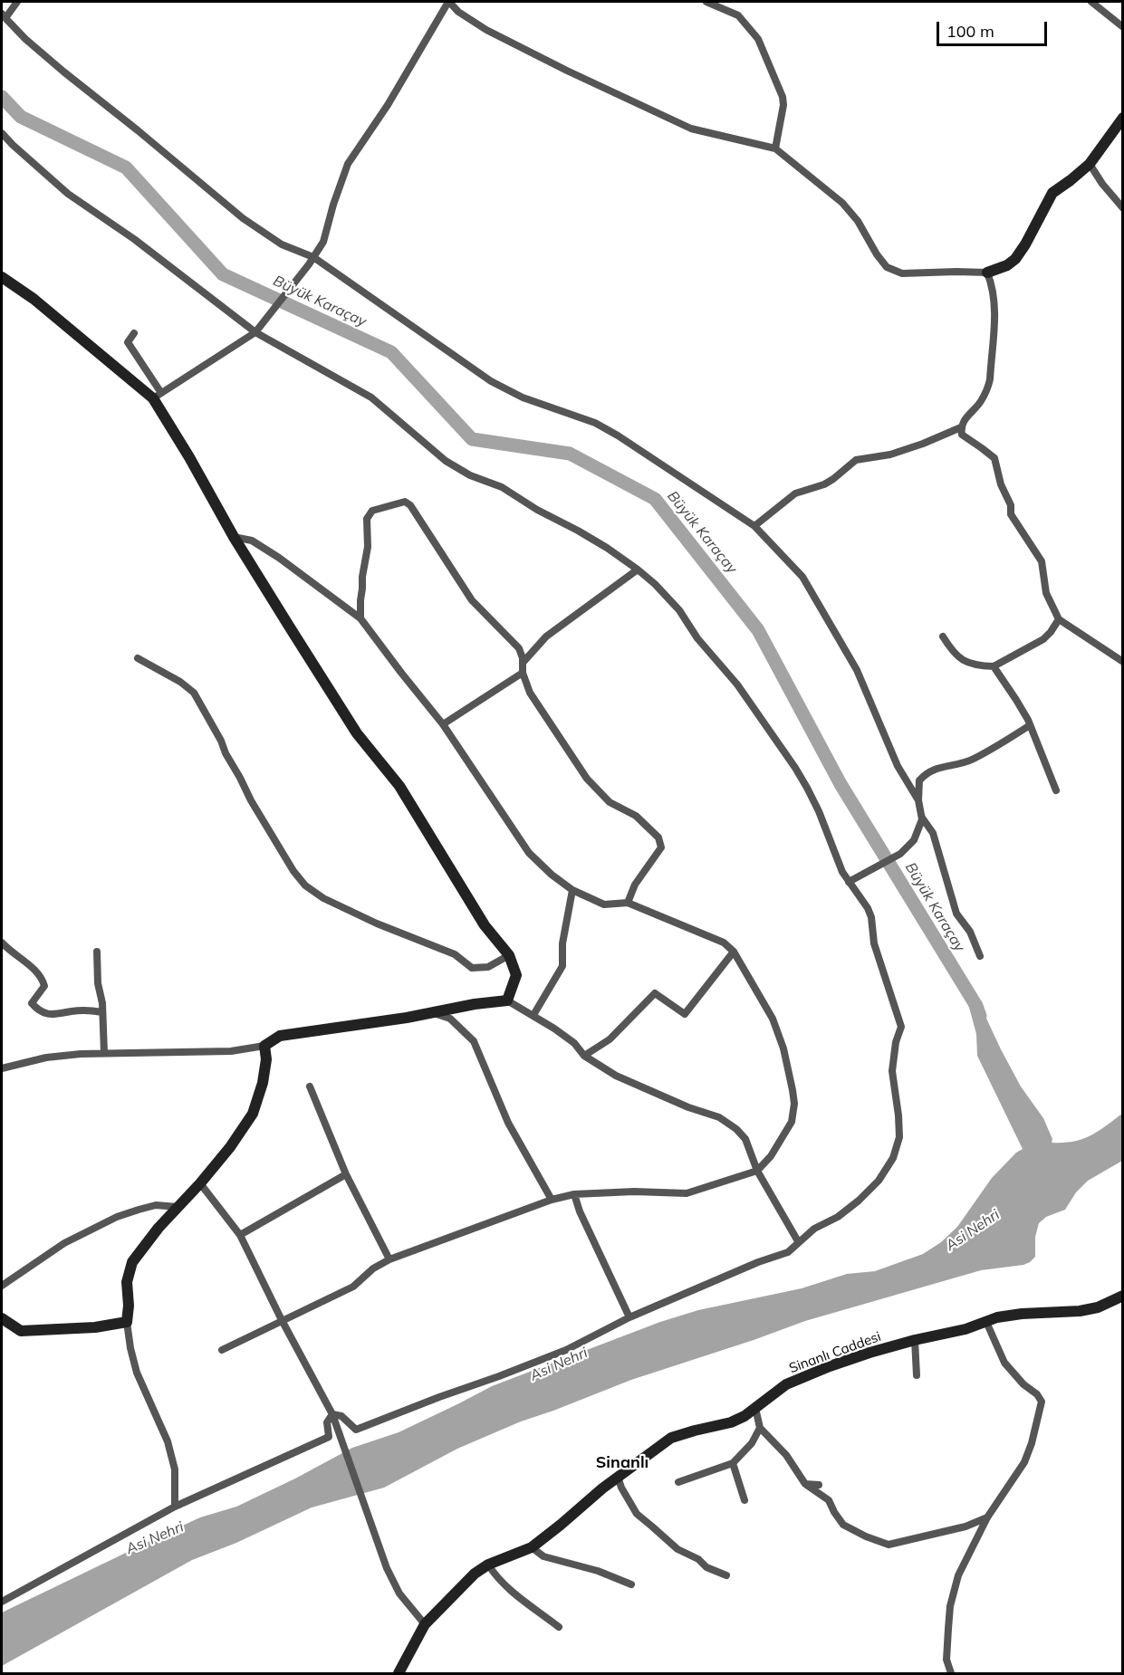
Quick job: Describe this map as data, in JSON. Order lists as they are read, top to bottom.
{
  "streets": {
    "street": ["Sinanlı Caddesi"]
  },
  "districts": ["Sinanlı"],
  "water": ["Büyük Karaçay", "Asi Nehri"],
  "scale_bar": "100 m"
}
